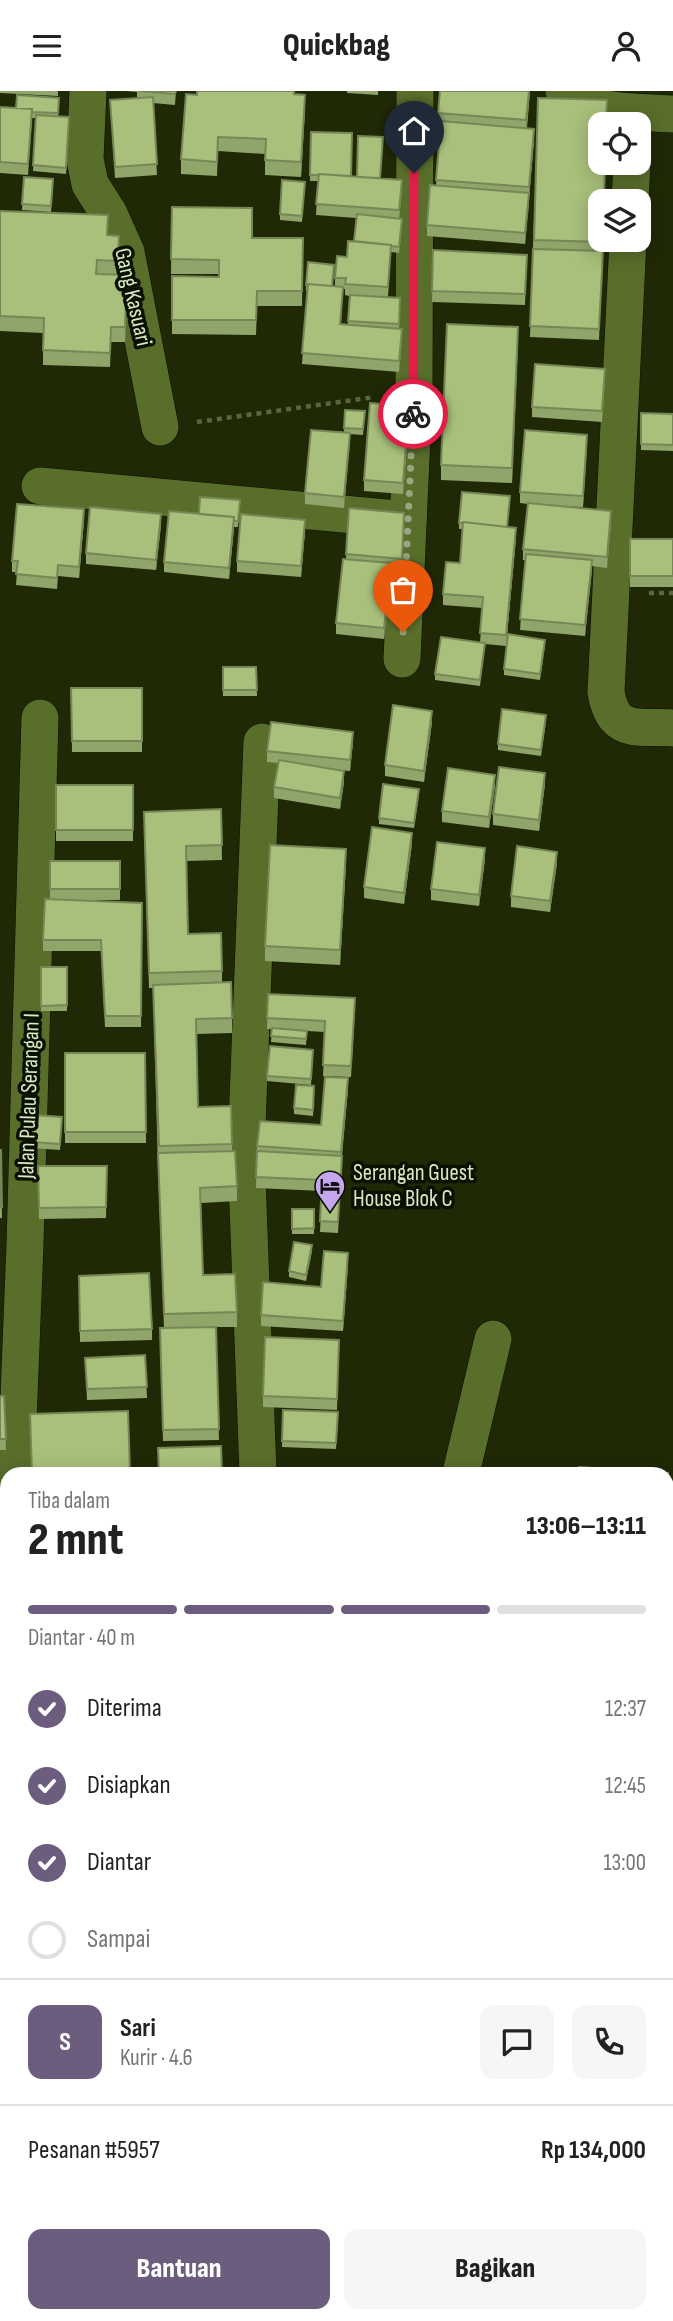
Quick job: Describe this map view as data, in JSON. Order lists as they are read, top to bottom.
{
  "streets": {
    "street": ["Gang Kasuari", "Jalan Pulau Serangan I"]
  },
  "places": {
    "hotel": ["Serangan Guest House Blok C"]
  },
  "page": {
    "header": "Quickbag",
    "heading": ["2 mnt", "Tiba dalam", "13:06–13:11"],
    "panel": [
      "Sari",
      "Kurir · 4.6",
      "Pesanan #5957",
      "Rp 134,000"
    ],
    "bar": "Diantar · 40 m",
    "list": [
      ["Diterima", "12:37"],
      ["Disiapkan", "12:45"],
      ["Diantar", "13:00"],
      "Sampai"
    ],
    "round": "S",
    "buttons": ["Bantuan", "Bagikan"]
  }
}
